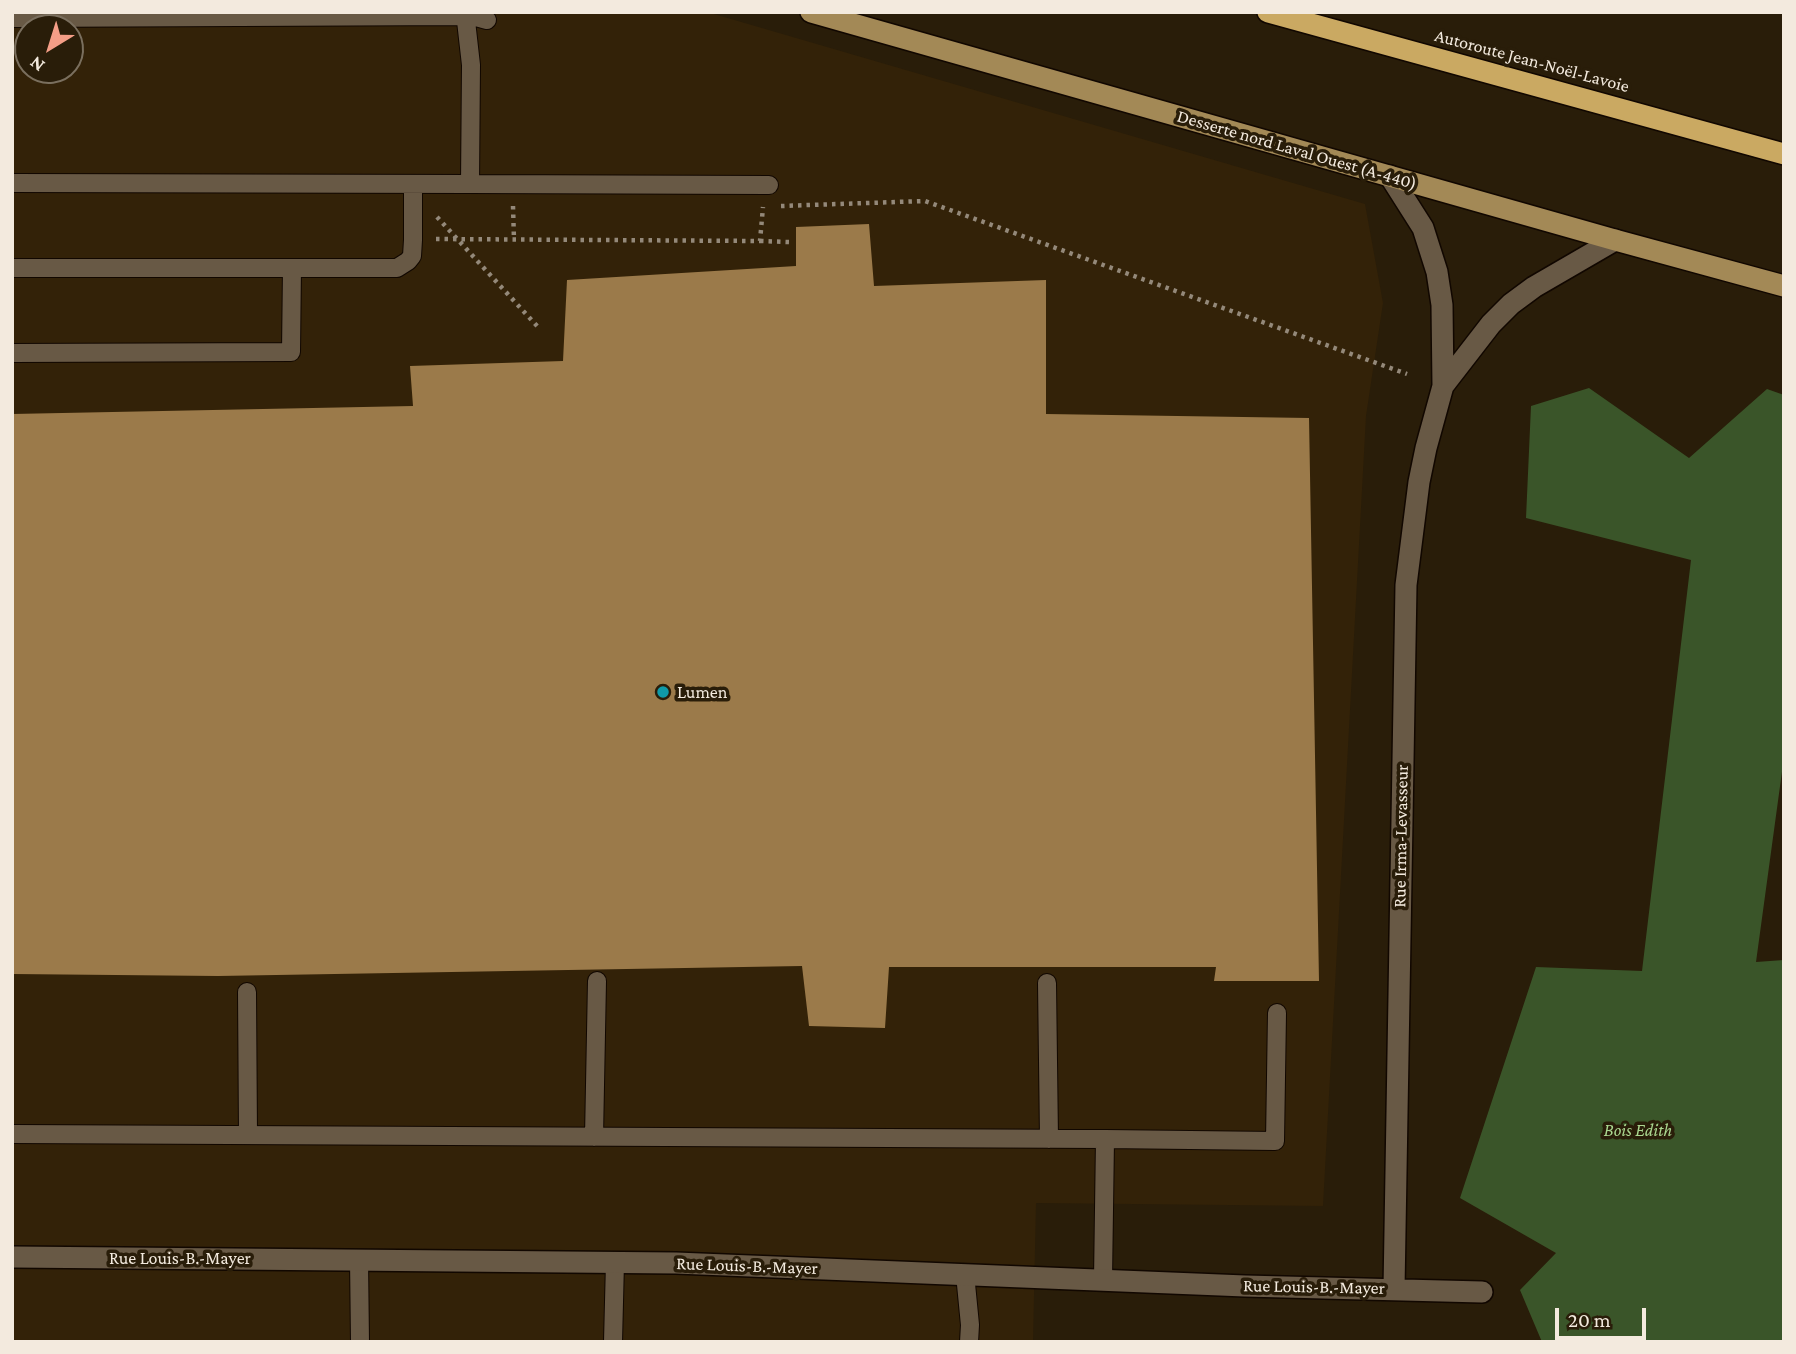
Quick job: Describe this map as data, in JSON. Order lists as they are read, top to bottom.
{
  "streets": {
    "highway": ["Autoroute Jean-Noël-Lavoie"],
    "main road": ["Desserte nord Laval Ouest (A-440)"],
    "street": ["Rue Irma-Levasseur", "Rue Louis-B.-Mayer"]
  },
  "crossings": [
    ["Desserte nord Laval Ouest (A-440)", "Rue Irma-Levasseur"],
    ["Rue Irma-Levasseur", "Rue Louis-B.-Mayer"]
  ],
  "parks": ["Bois Edith"],
  "places": ["Lumen"],
  "scale_bar": "20 m",
  "north": "bottom left"
}
